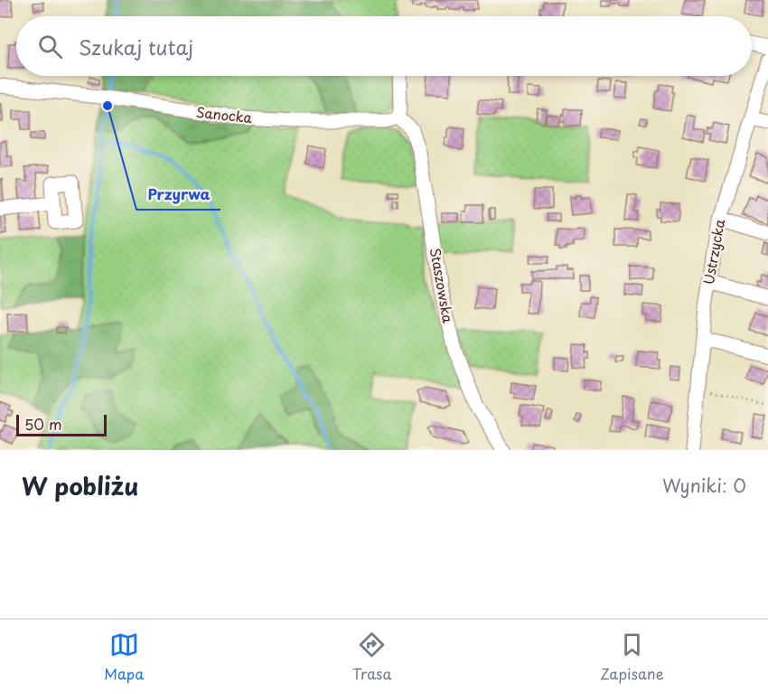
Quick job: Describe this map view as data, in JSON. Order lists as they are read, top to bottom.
{
  "streets": {
    "street": ["Sanocka", "Ustrzycka", "Staszowska"]
  },
  "crossings": [
    ["Sanocka", "Staszowska"]
  ],
  "places": ["Przyrwa"],
  "scale_bar": "50 m",
  "page": {
    "search": "Szukaj tutaj",
    "scale": "50 m",
    "heading": ["W pobliżu", "Wyniki: 0"],
    "nav": ["Mapa", "Trasa", "Zapisane"]
  }
}
